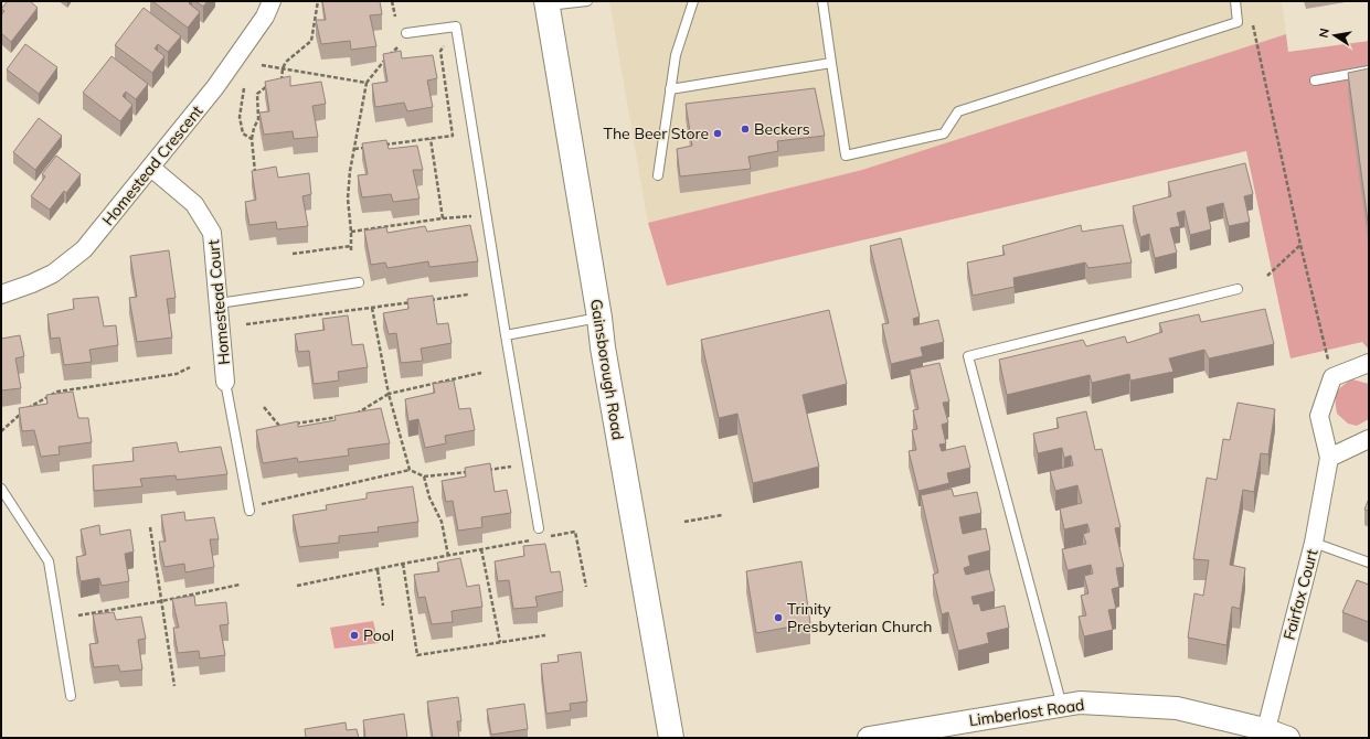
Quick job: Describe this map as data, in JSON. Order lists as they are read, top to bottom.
{
  "streets": {
    "main road": ["Gainsborough Road"],
    "street": [
      "Homestead Crescent",
      "Homestead Court",
      "Fairfax Court",
      "Limberlost Road"
    ]
  },
  "crossings": [
    ["Homestead Crescent", "Homestead Court"],
    ["Fairfax Court", "Limberlost Road"]
  ],
  "places": [
    "Beckers",
    "The Beer Store",
    "Trinity Presbyterian Church",
    "Pool"
  ],
  "north": "left"
}
